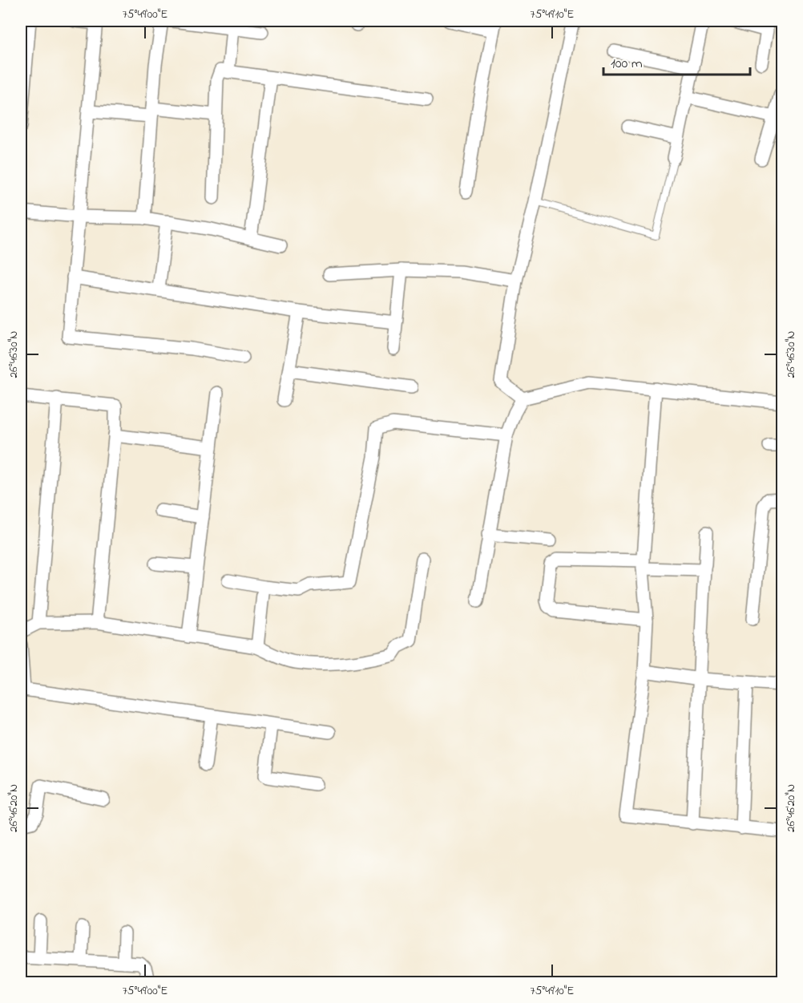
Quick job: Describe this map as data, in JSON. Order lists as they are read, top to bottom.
{
  "scale_bar": "100 m",
  "coordinates": [
    "75°49'00\"E",
    "75°49'10\"E",
    "26°46'30\"N",
    "26°46'20\"N"
  ]
}
